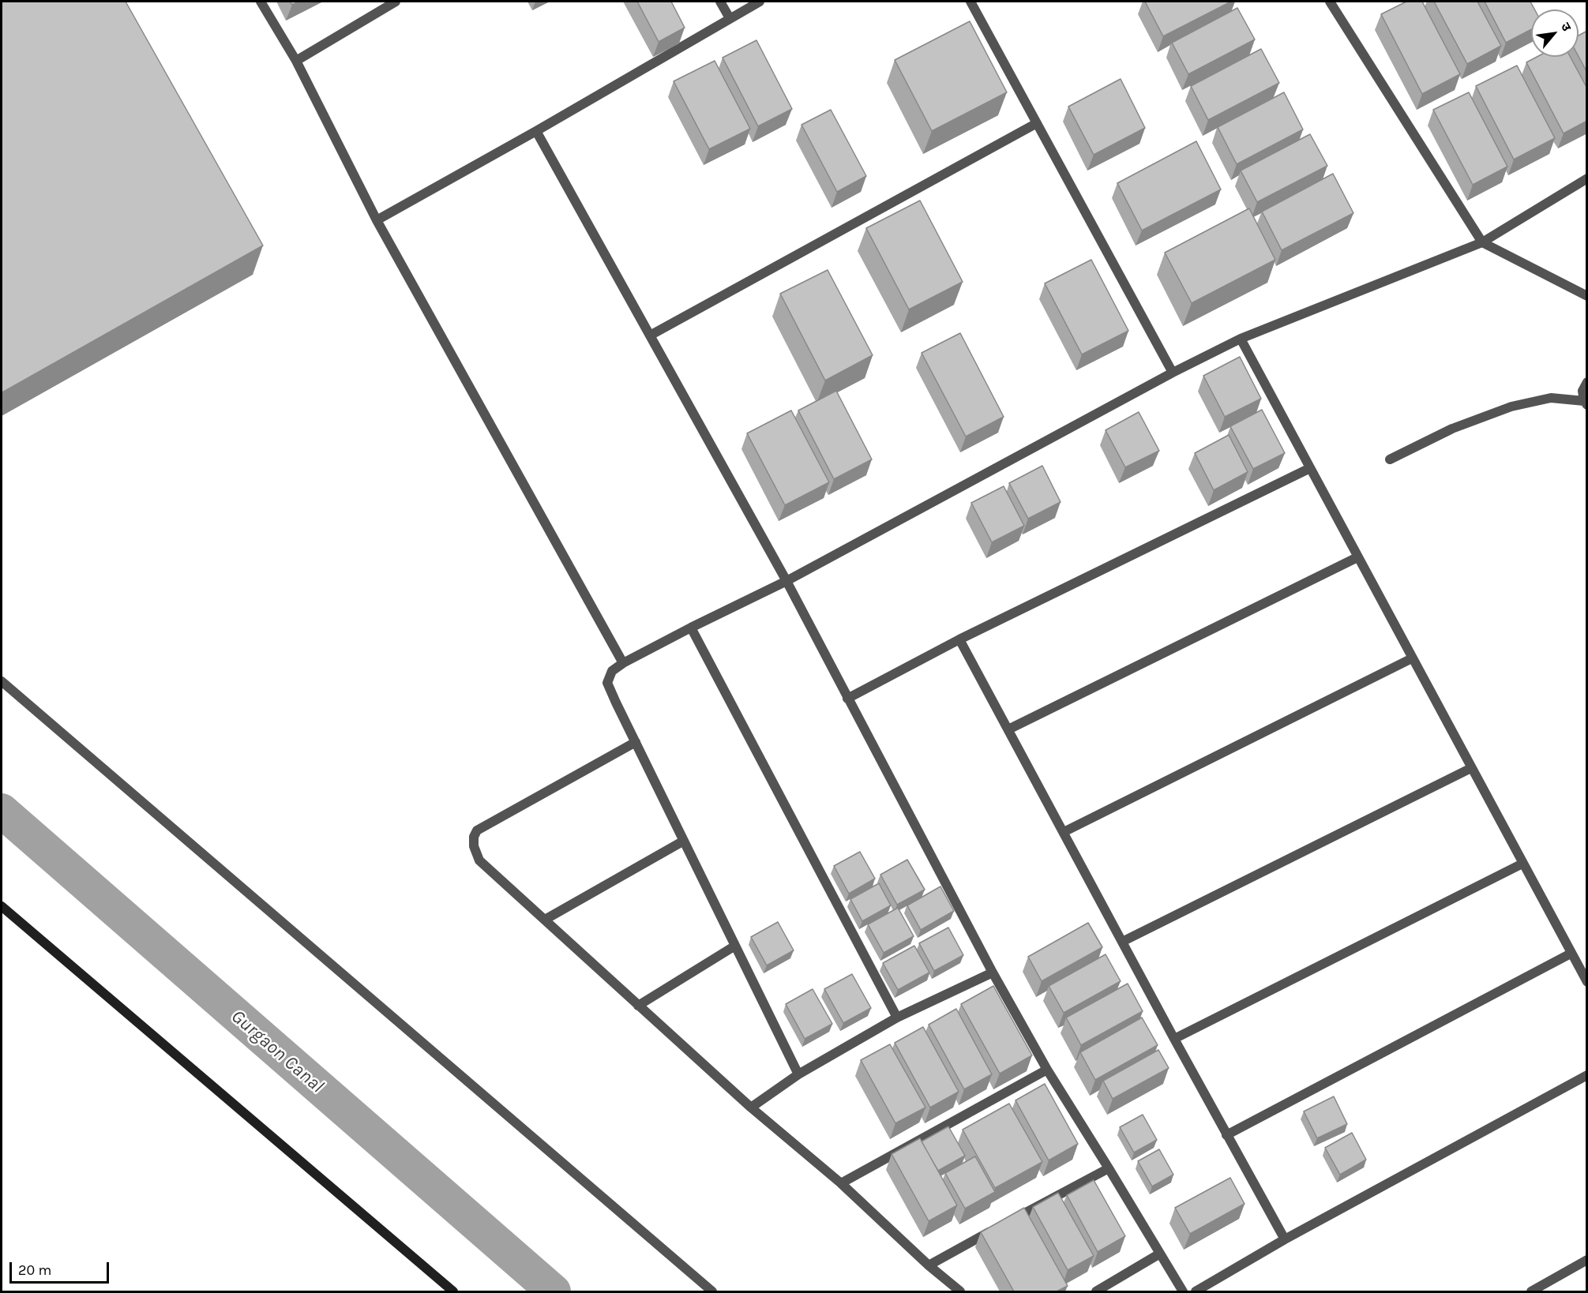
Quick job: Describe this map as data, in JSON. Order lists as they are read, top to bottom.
{
  "water": ["Gurgaon Canal"],
  "scale_bar": "20 m",
  "north": "top right"
}
